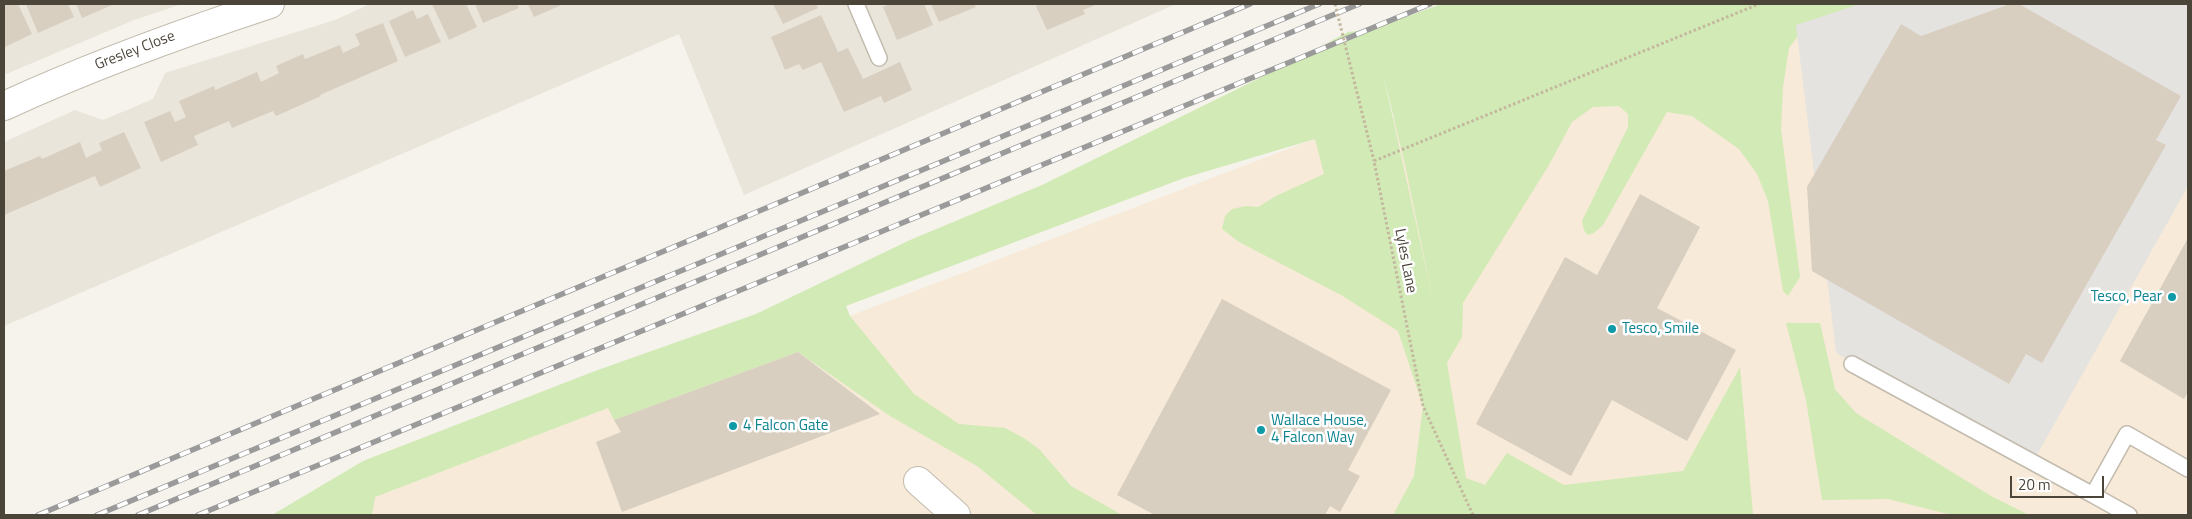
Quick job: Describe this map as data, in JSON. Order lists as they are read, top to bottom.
{
  "streets": {
    "street": ["Gresley Close"],
    "path": ["Lyles Lane"]
  },
  "places": [
    "Tesco, Pear",
    "Tesco, Smile",
    "4 Falcon Gate",
    "Wallace House, 4 Falcon Way"
  ],
  "scale_bar": "20 m"
}
